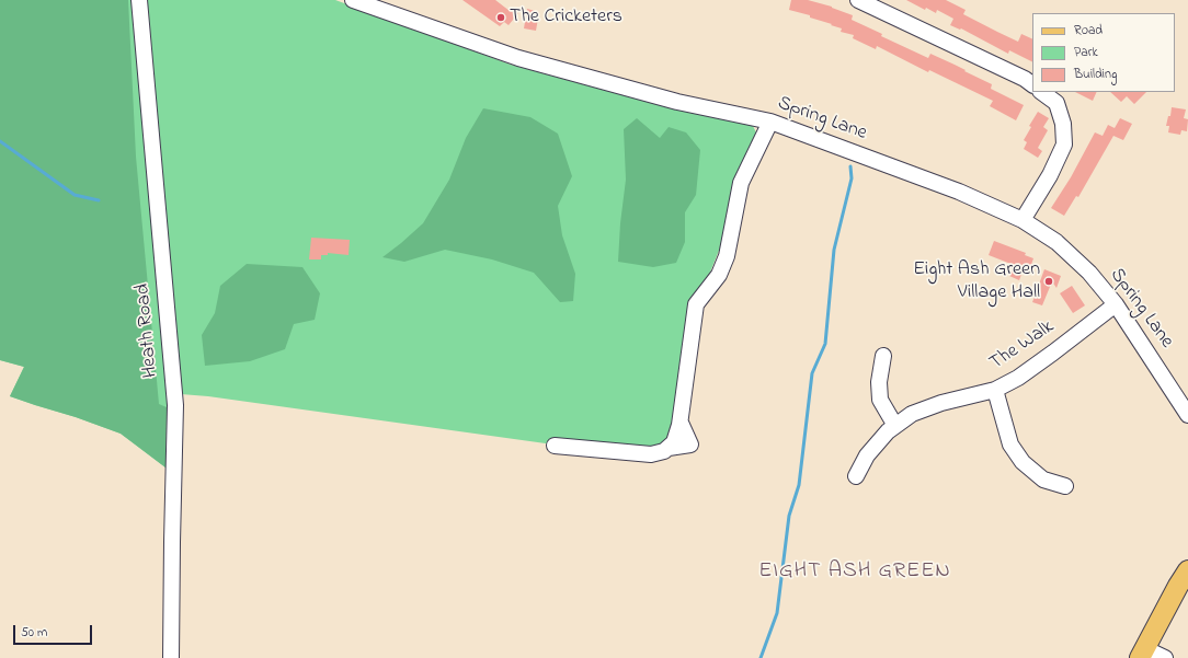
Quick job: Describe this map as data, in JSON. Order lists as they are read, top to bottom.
{
  "streets": {
    "street": ["Spring Lane", "Heath Road", "The Walk"]
  },
  "crossings": [
    ["Spring Lane", "The Walk"]
  ],
  "districts": ["EIGHT ASH GREEN"],
  "places": ["The Cricketers", "Eight Ash Green Village Hall"],
  "legend": ["Road", "Park", "Building"],
  "scale_bar": "50 m"
}
